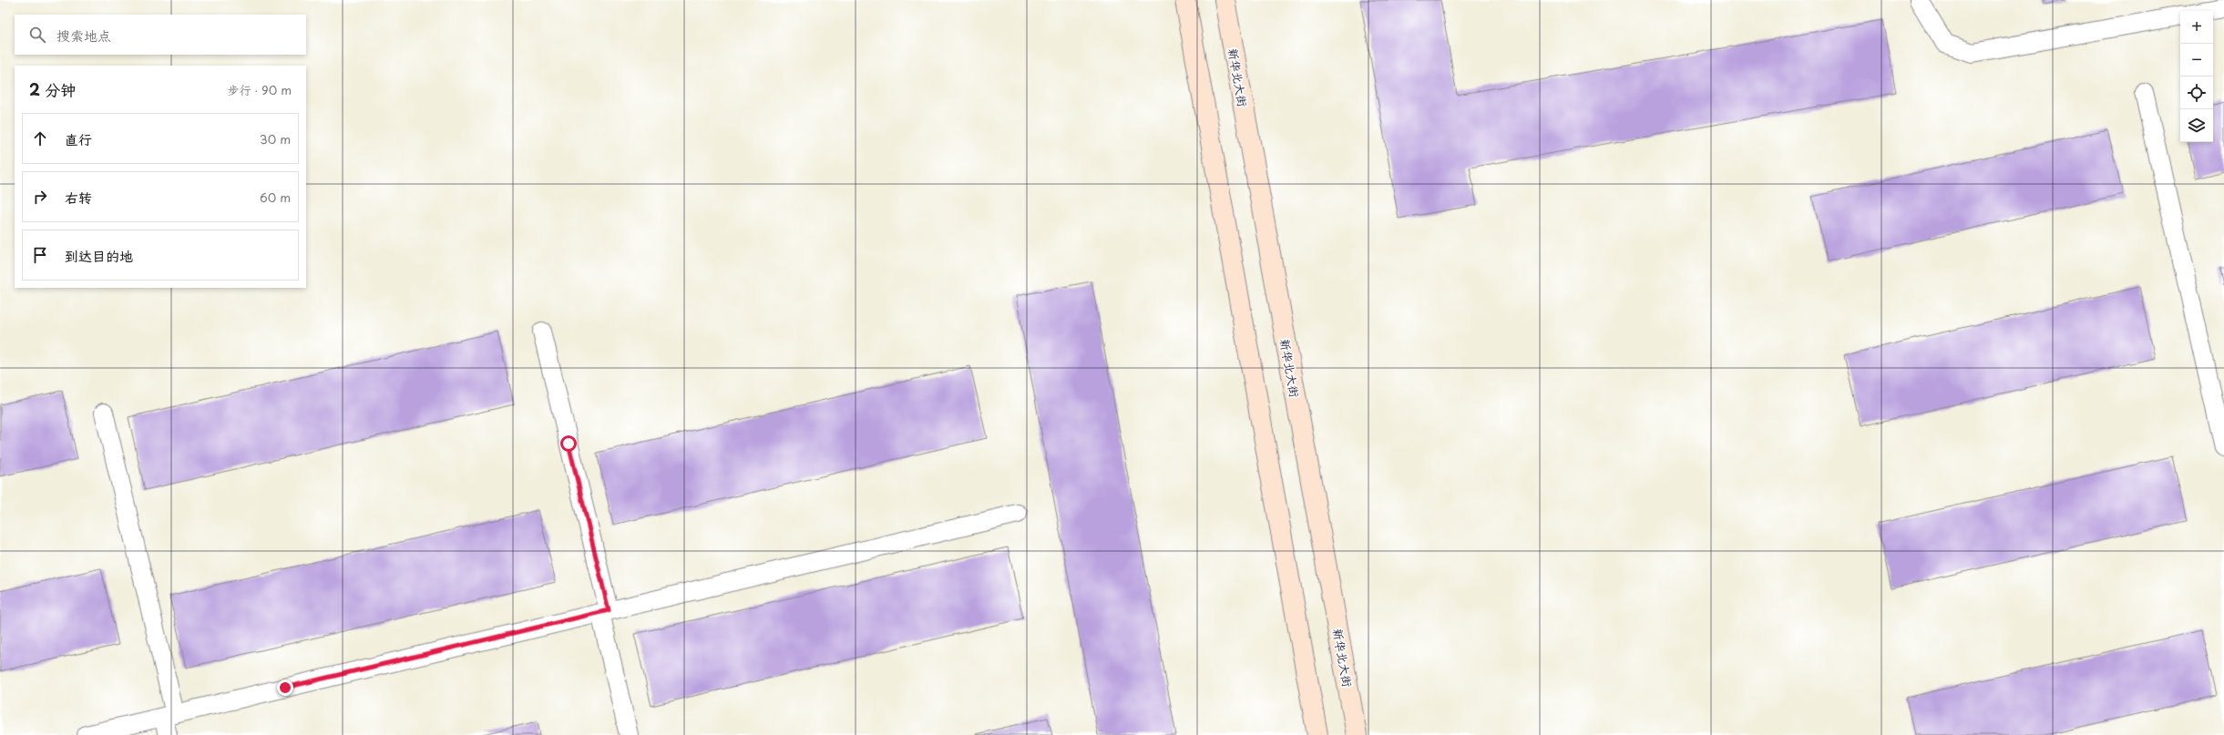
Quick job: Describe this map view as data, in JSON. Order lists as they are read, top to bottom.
{
  "streets": {
    "main road": ["新华北大街"]
  },
  "page": {
    "map_buttons": ["+", "−"],
    "search": "搜索地点",
    "heading": ["2 分钟", "步行 · 90 m"],
    "list": [
      ["直行", "30 m"],
      ["右转", "60 m"],
      "到达目的地"
    ]
  }
}
